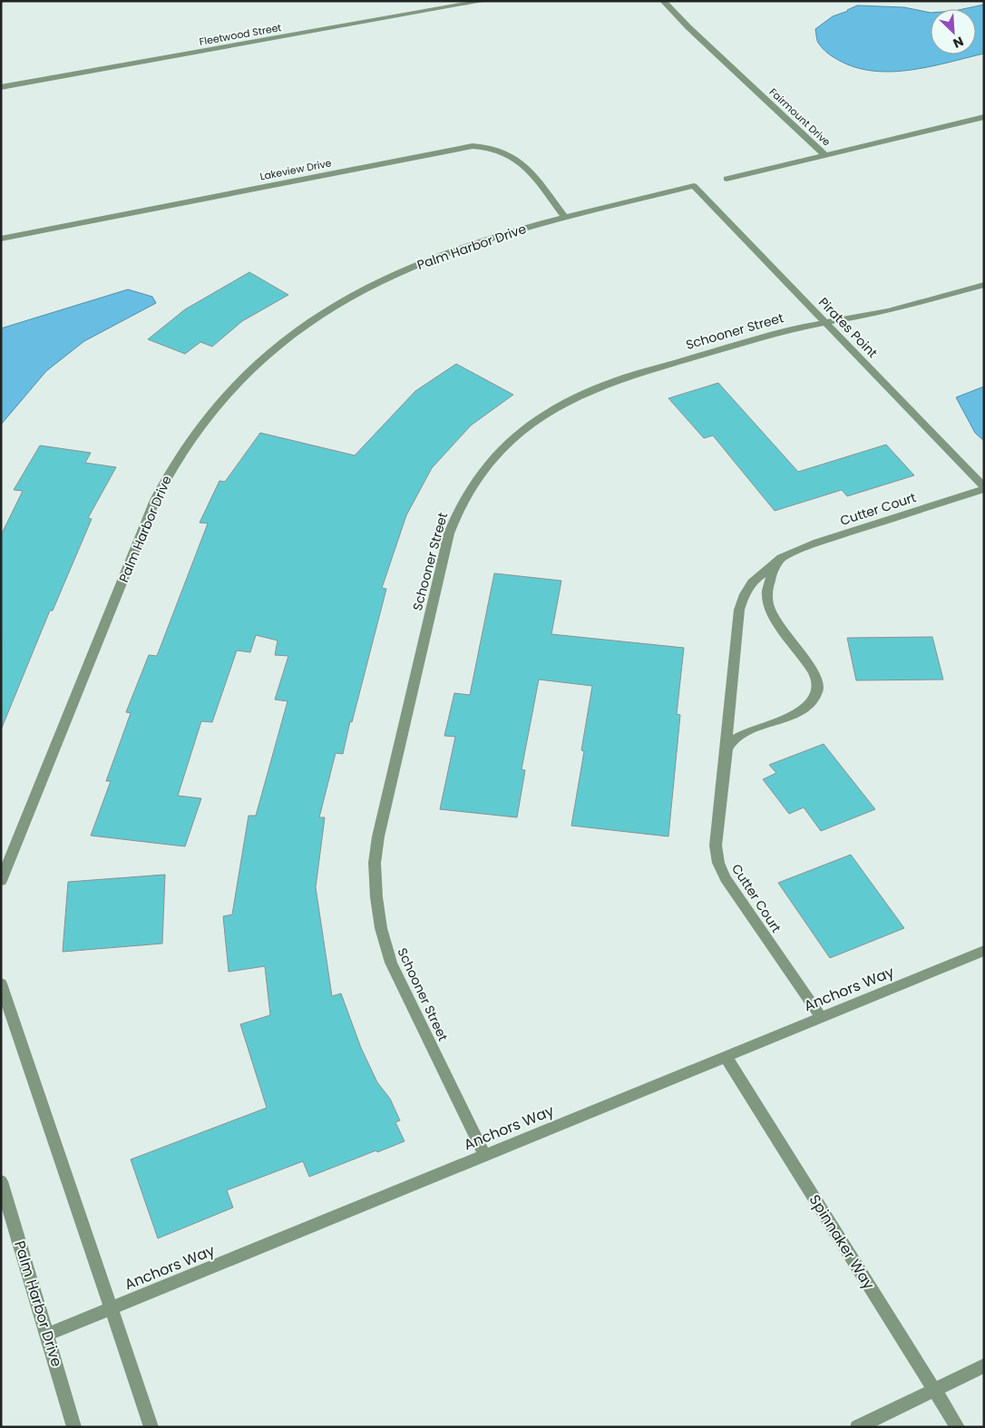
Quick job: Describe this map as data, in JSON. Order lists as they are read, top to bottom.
{
  "streets": {
    "street": [
      "Fleetwood Street",
      "Fairmount Drive",
      "Lakeview Drive",
      "Palm Harbor Drive",
      "Pirates Point",
      "Schooner Street",
      "Cutter Court",
      "Anchors Way",
      "Spinnaker Way"
    ]
  },
  "crossings": [
    ["Lakeview Drive", "Palm Harbor Drive"],
    ["Palm Harbor Drive", "Pirates Point"],
    ["Palm Harbor Drive", "Anchors Way"],
    ["Pirates Point", "Schooner Street"],
    ["Pirates Point", "Cutter Court"],
    ["Schooner Street", "Anchors Way"],
    ["Cutter Court", "Anchors Way"],
    ["Anchors Way", "Spinnaker Way"]
  ],
  "north": "bottom right"
}
